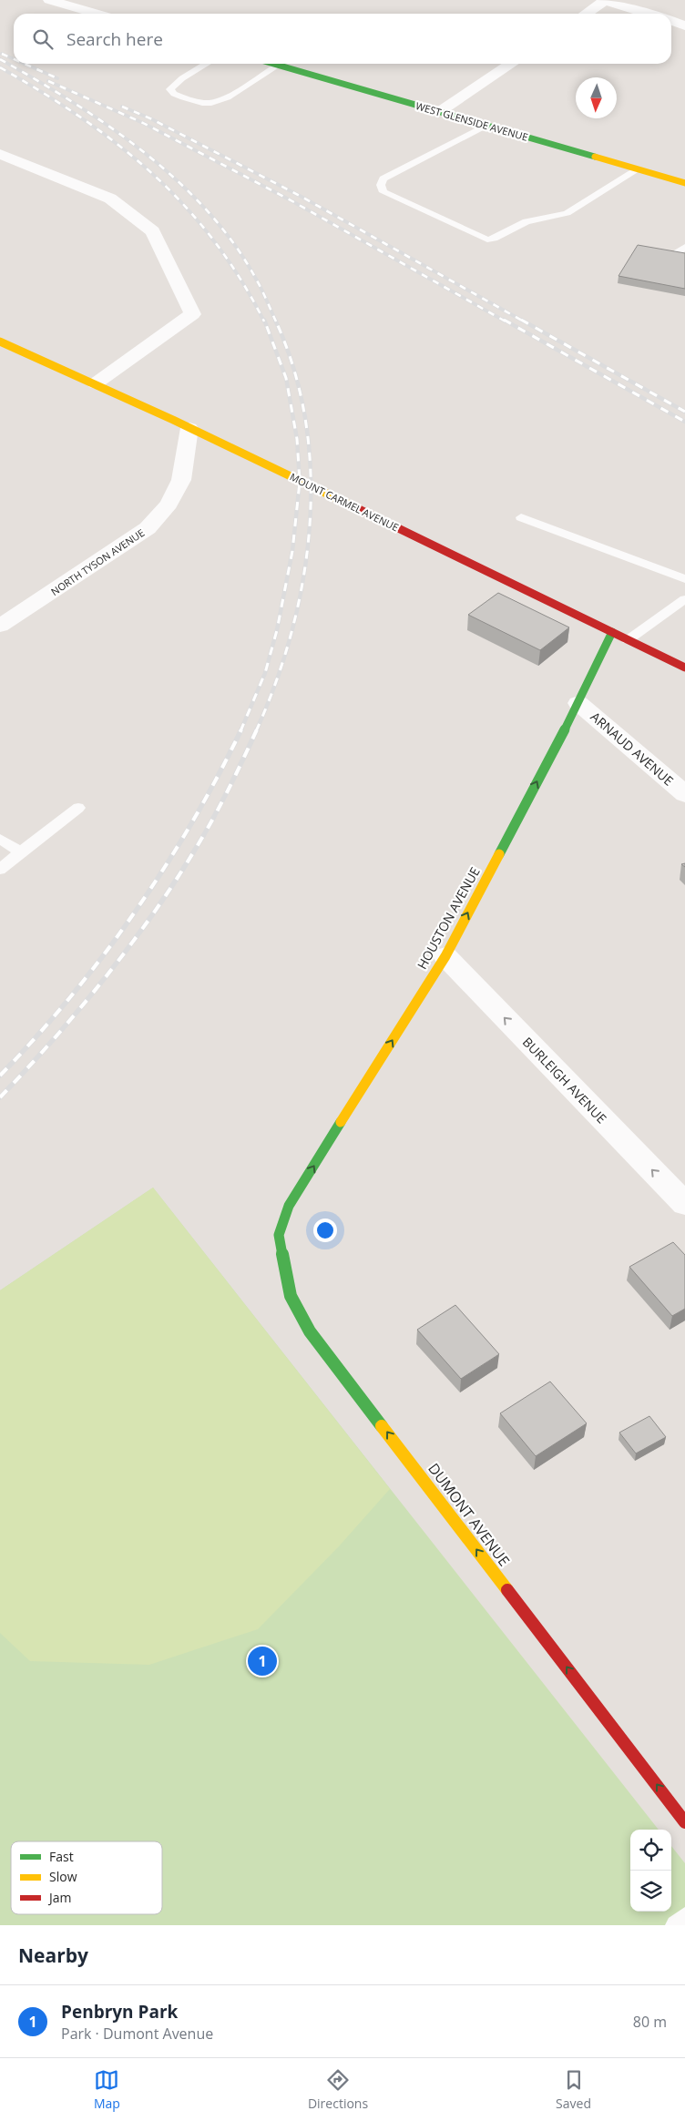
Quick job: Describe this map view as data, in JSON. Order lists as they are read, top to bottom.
{
  "streets": {
    "street": [
      "WEST GLENSIDE AVENUE",
      "MOUNT CARMEL AVENUE",
      "NORTH TYSON AVENUE",
      "ARNAUD AVENUE",
      "HOUSTON AVENUE",
      "BURLEIGH AVENUE",
      "DUMONT AVENUE"
    ]
  },
  "crossings": [
    ["MOUNT CARMEL AVENUE", "NORTH TYSON AVENUE"],
    ["MOUNT CARMEL AVENUE", "HOUSTON AVENUE"],
    ["ARNAUD AVENUE", "HOUSTON AVENUE"],
    ["HOUSTON AVENUE", "BURLEIGH AVENUE"],
    ["HOUSTON AVENUE", "DUMONT AVENUE"]
  ],
  "one_way": ["HOUSTON AVENUE", "BURLEIGH AVENUE", "DUMONT AVENUE"],
  "legend": ["Fast", "Slow", "Jam"],
  "north": "bottom",
  "page": {
    "search": "Search here",
    "pins": "1",
    "heading": "Nearby",
    "list": [
      {
        "mark": "1",
        "name": "Penbryn Park",
        "note": "Park · Dumont Avenue",
        "value": "80 m"
      }
    ],
    "nav": ["Map", "Directions", "Saved"]
  }
}
